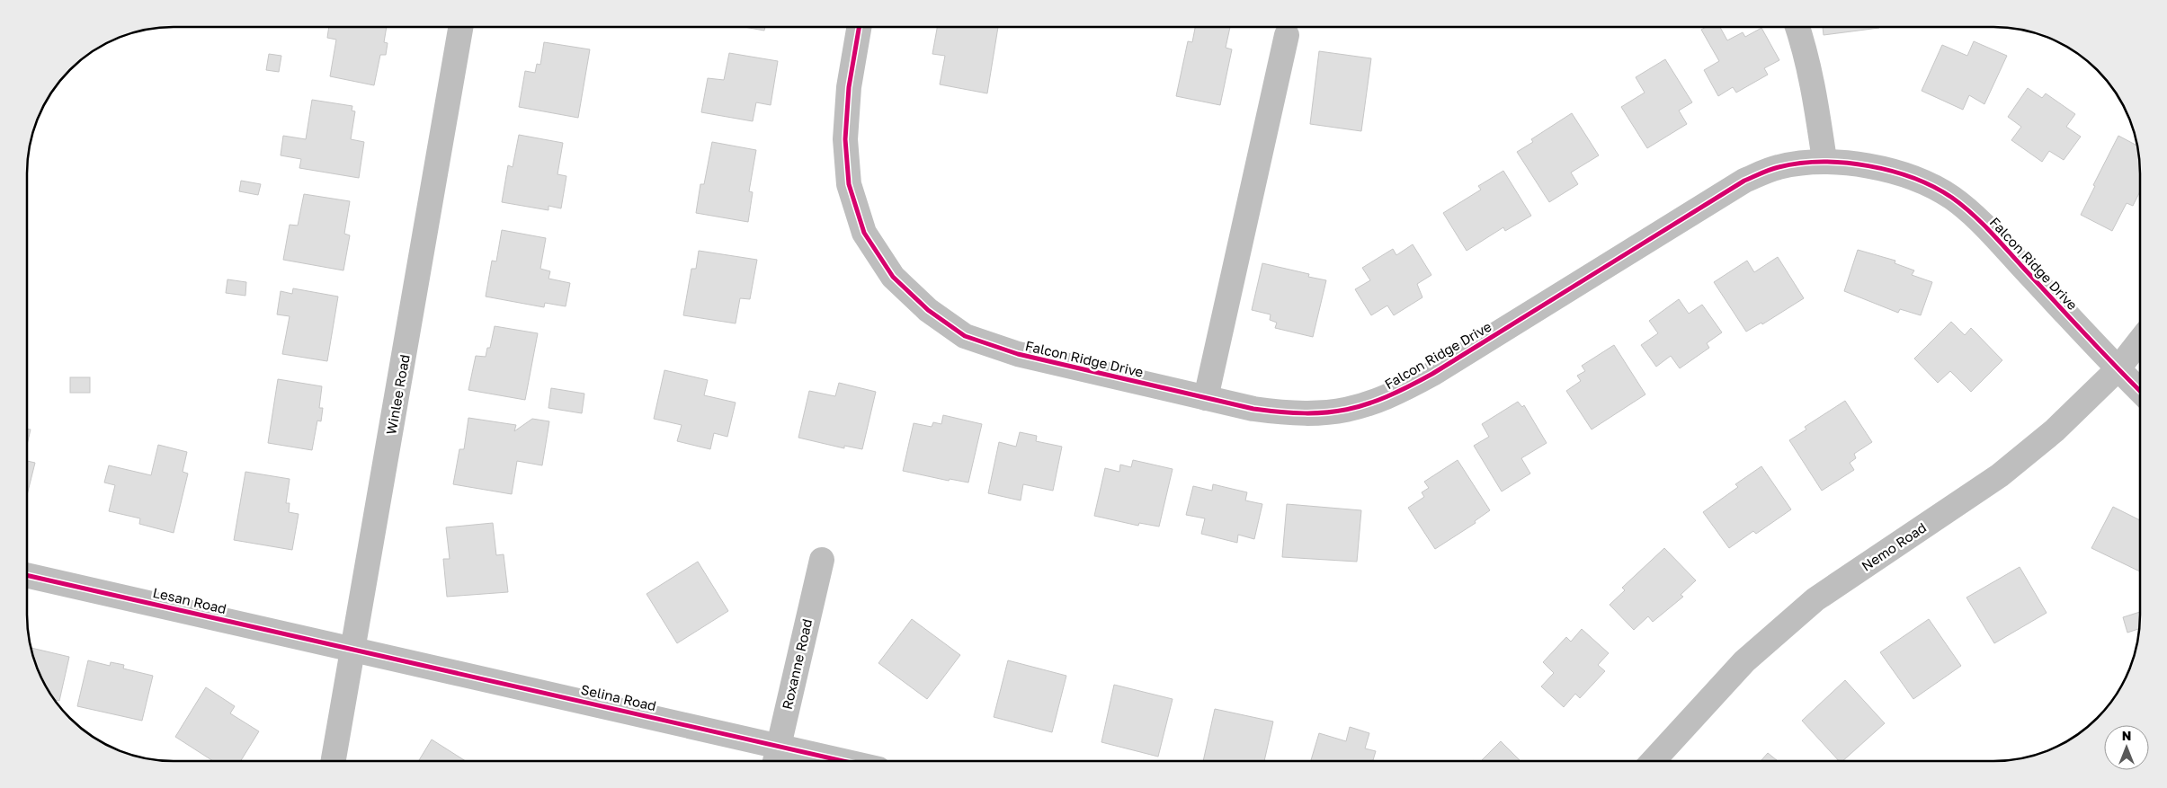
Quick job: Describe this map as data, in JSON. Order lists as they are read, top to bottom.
{
  "streets": {
    "street": [
      "Falcon Ridge Drive",
      "Winlee Road",
      "Nemo Road",
      "Lesan Road",
      "Roxanne Road",
      "Selina Road"
    ]
  },
  "crossings": [
    ["Falcon Ridge Drive", "Nemo Road"],
    ["Winlee Road", "Lesan Road"],
    ["Winlee Road", "Selina Road"],
    ["Lesan Road", "Selina Road"],
    ["Roxanne Road", "Selina Road"]
  ],
  "north": "top"
}
